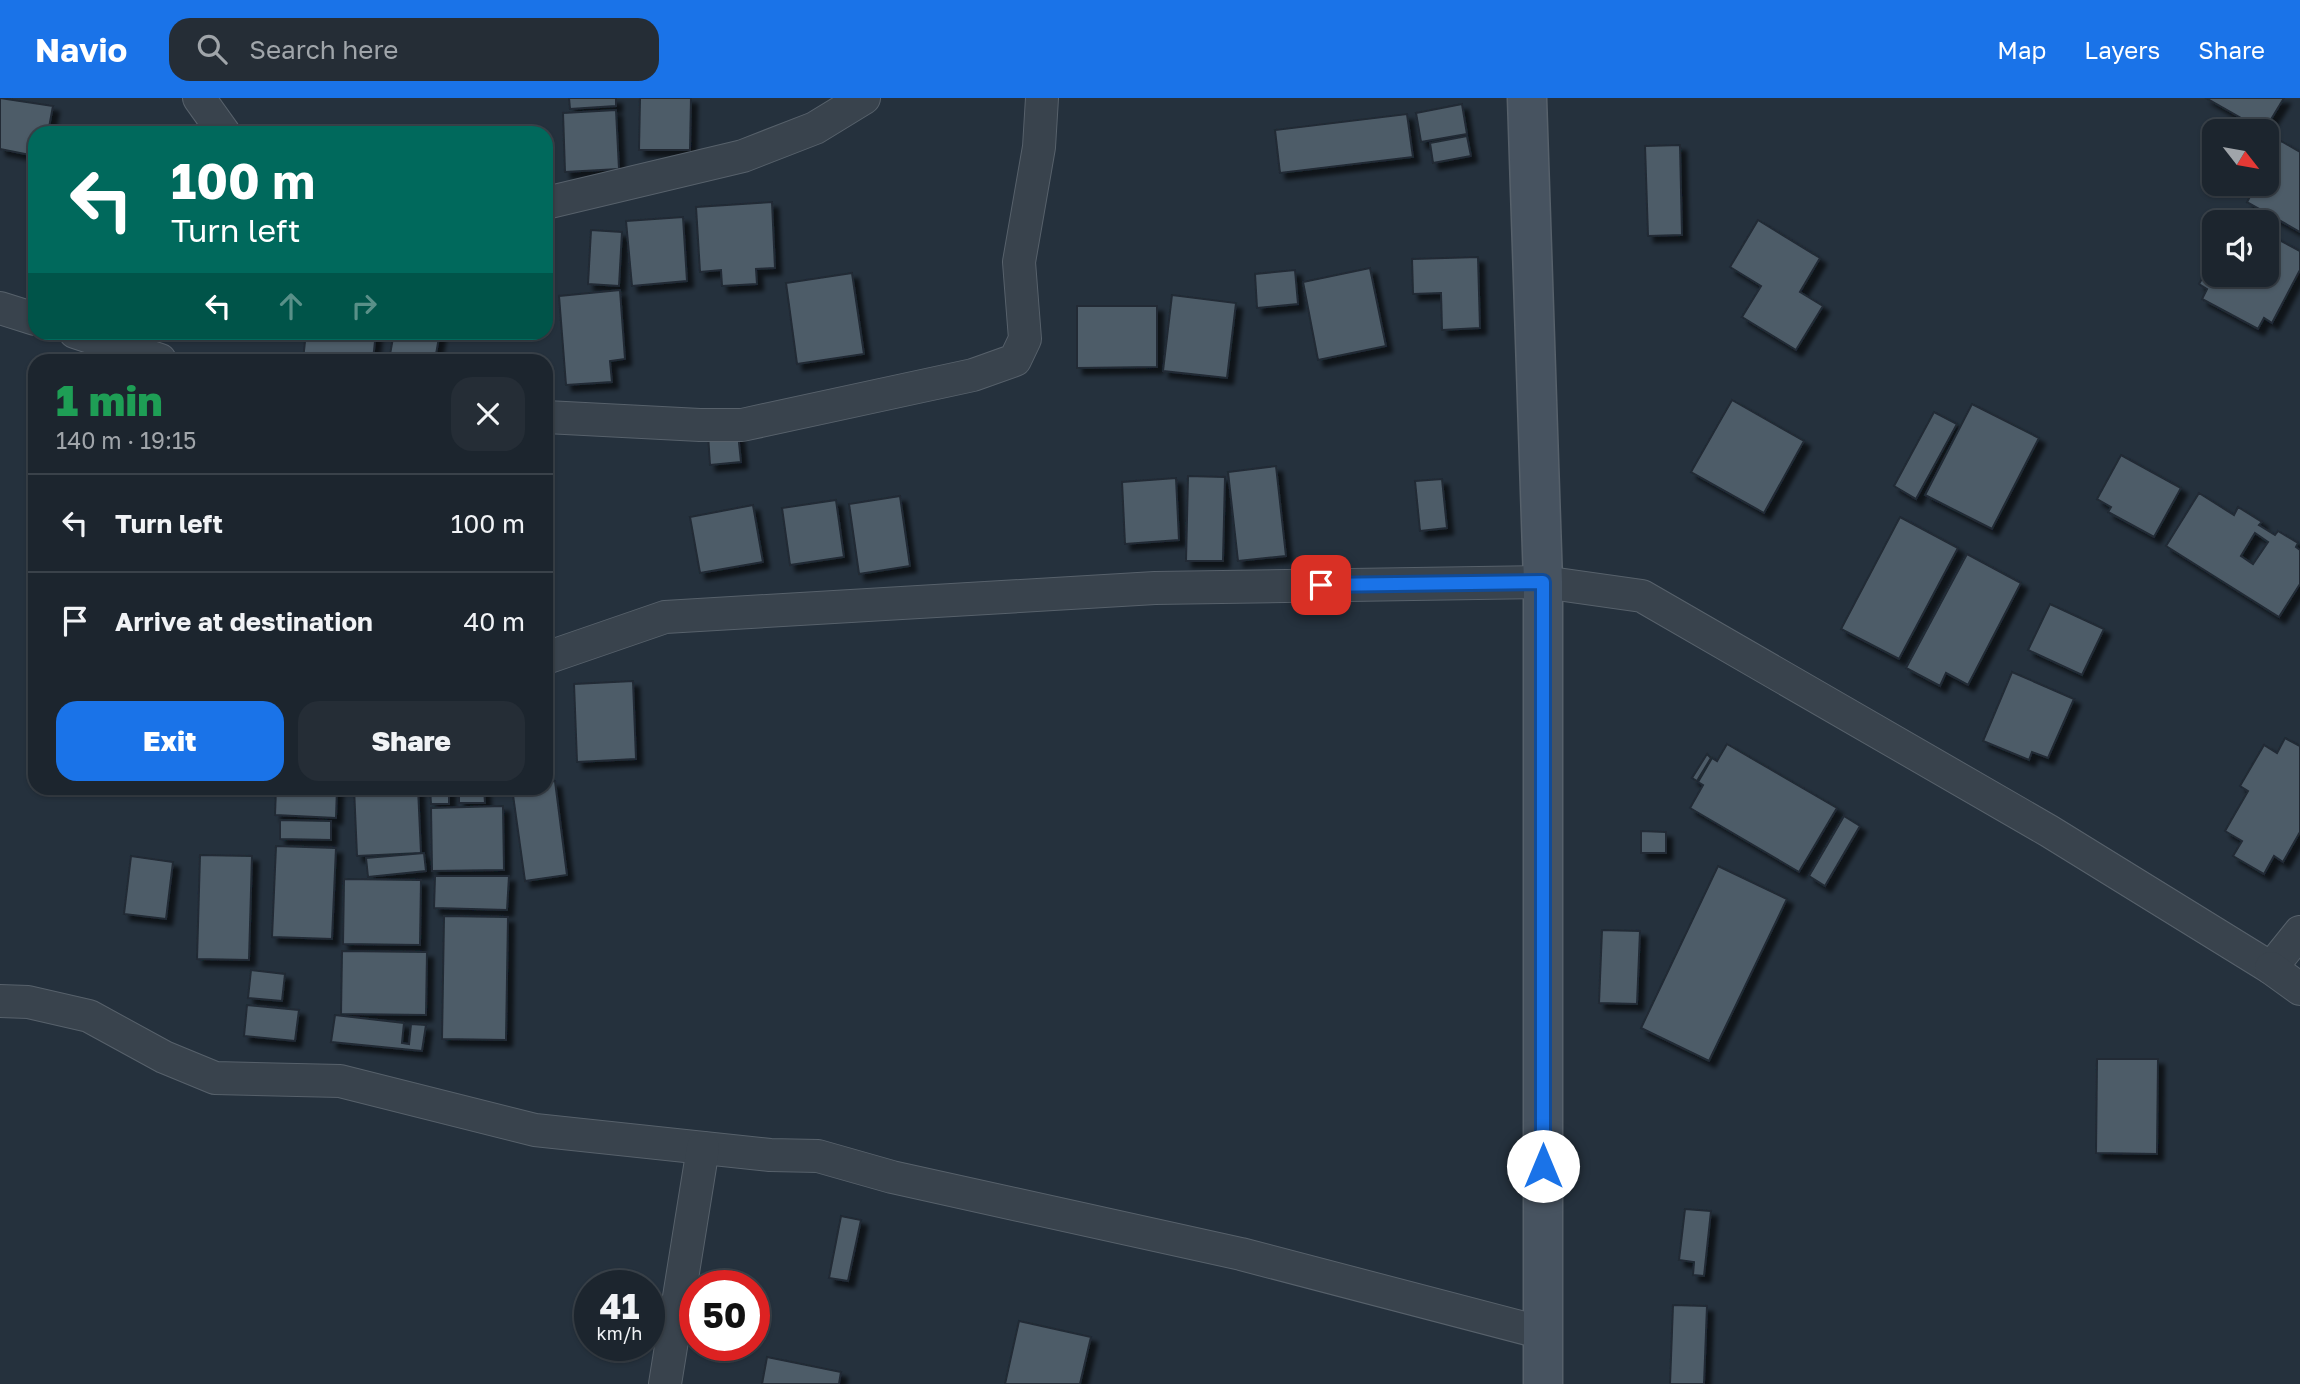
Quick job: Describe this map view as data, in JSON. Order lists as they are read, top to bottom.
{
  "north": "bottom right",
  "page": {
    "header": "Navio",
    "search": "Search here",
    "nav": ["Map", "Layers", "Share"],
    "turn": ["100 m", "Turn left"],
    "heading": ["1 min", "140 m · 19:15"],
    "list": [
      {
        "name": "Turn left",
        "value": "100 m"
      },
      {
        "name": "Arrive at destination",
        "value": "40 m"
      }
    ],
    "buttons": ["Exit", "Share"],
    "speed": "41 km/h",
    "limit": "50"
  }
}
